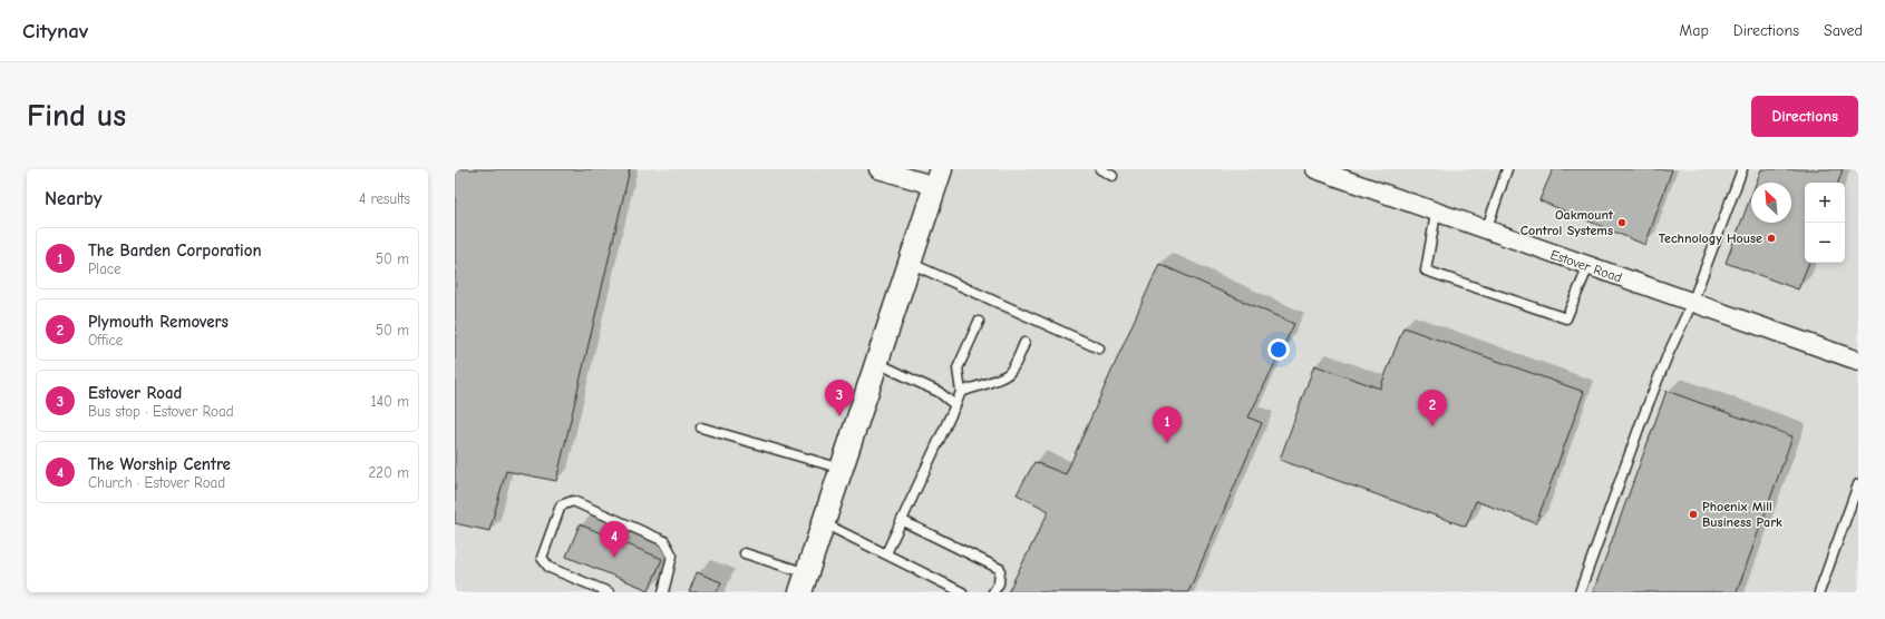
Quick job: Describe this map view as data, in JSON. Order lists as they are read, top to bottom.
{
  "streets": {
    "street": ["Estover Road"]
  },
  "places": ["Oakmount Control Systems", "Technology House", "Phoenix Mill Business Park"],
  "north": "top left",
  "page": {
    "header": "Citynav",
    "nav": ["Map", "Directions", "Saved"],
    "buttons": "Directions",
    "title": "Find us",
    "heading": ["Nearby", "4 results"],
    "map_buttons": ["+", "−"],
    "list": [
      {
        "mark": "1",
        "name": "The Barden Corporation",
        "note": "Place",
        "value": "50 m"
      },
      {
        "mark": "2",
        "name": "Plymouth Removers",
        "note": "Office",
        "value": "50 m"
      },
      {
        "mark": "3",
        "name": "Estover Road",
        "note": "Bus stop · Estover Road",
        "value": "140 m"
      },
      {
        "mark": "4",
        "name": "The Worship Centre",
        "note": "Church · Estover Road",
        "value": "220 m"
      }
    ],
    "pins": [
      "3",
      "2",
      "1",
      "4"
    ]
  }
}
